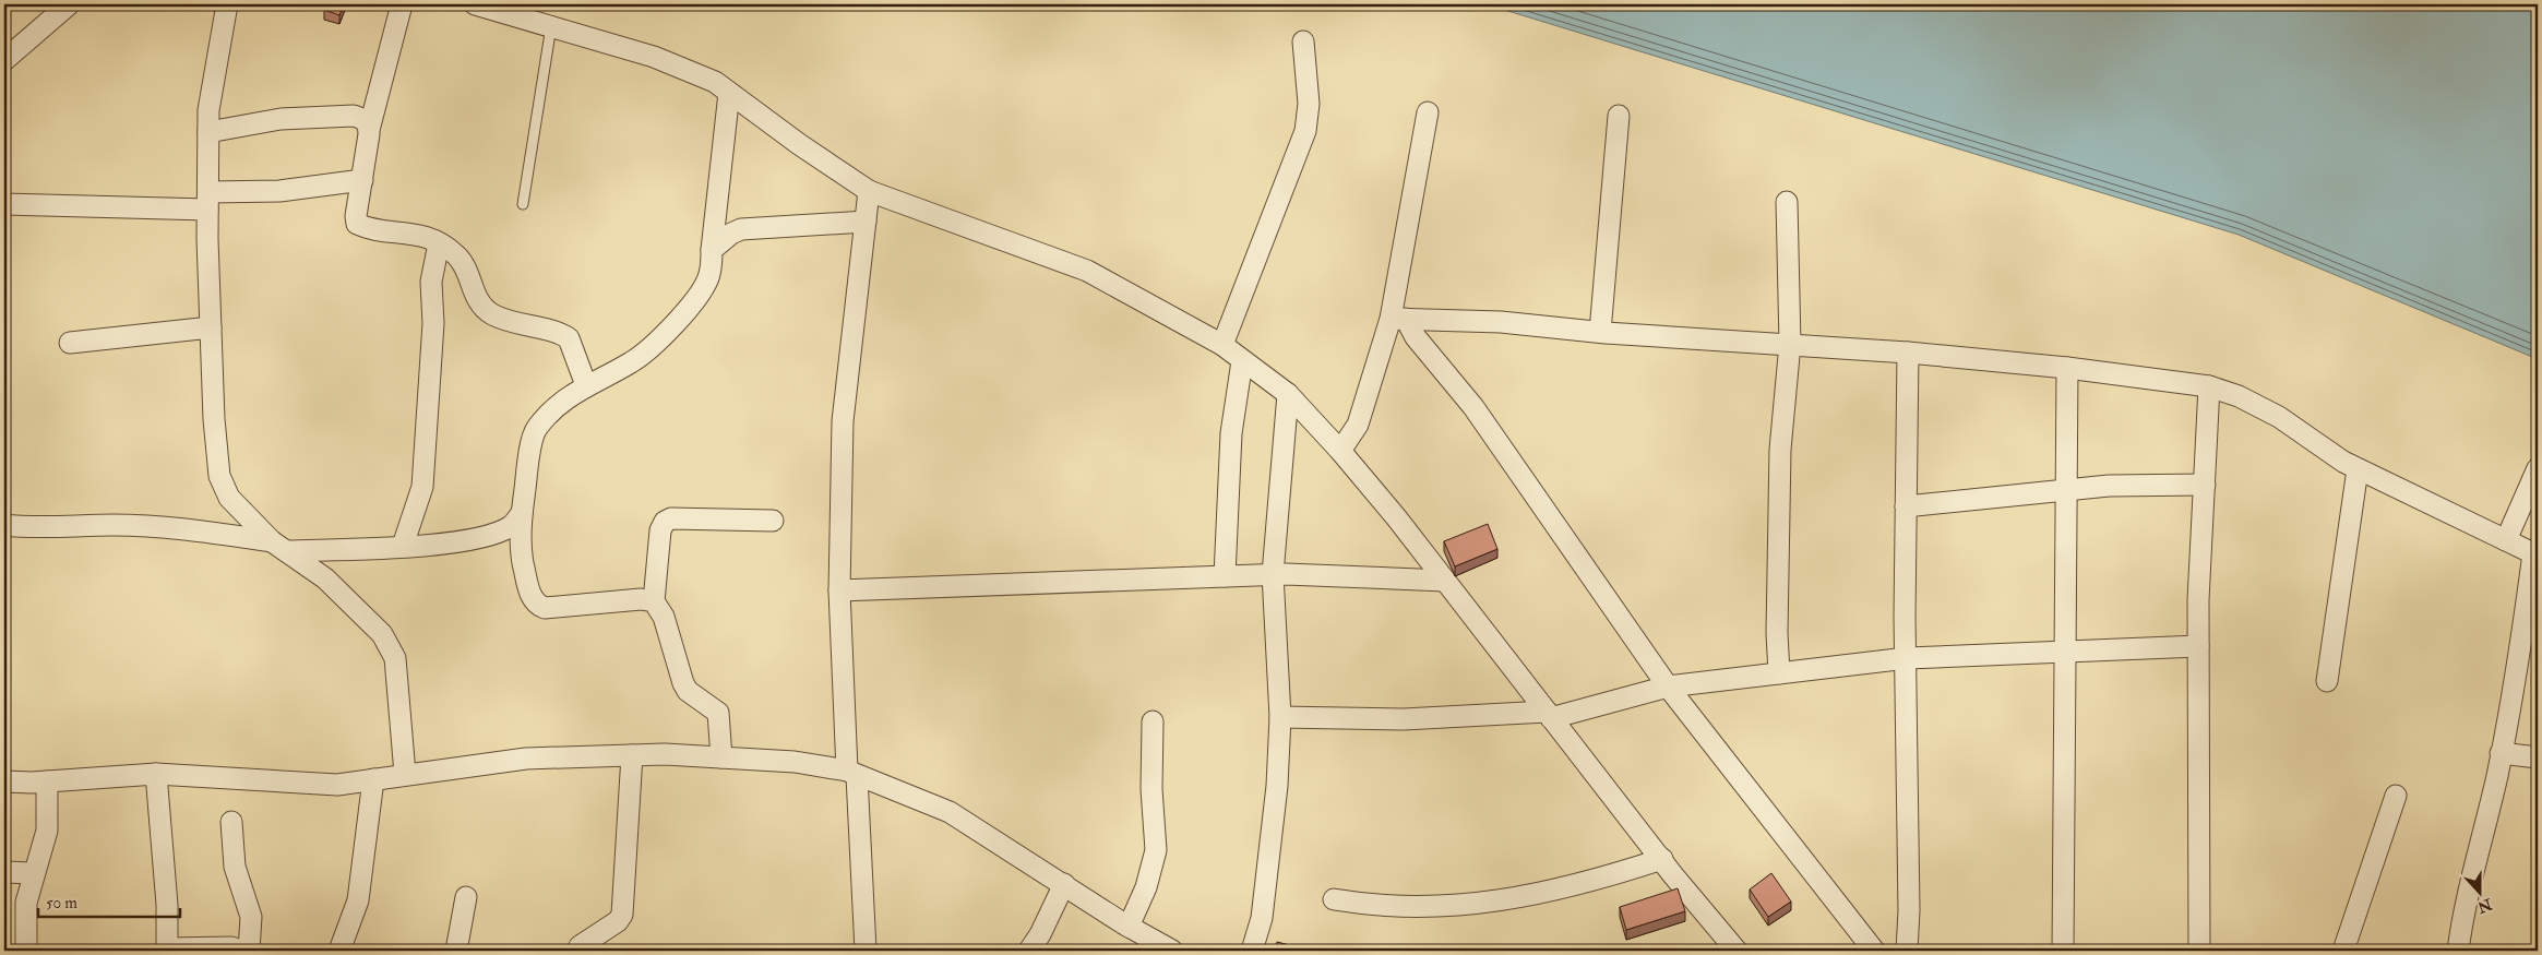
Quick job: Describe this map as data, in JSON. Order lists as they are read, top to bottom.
{
  "scale_bar": "50 m",
  "north": "bottom"
}
